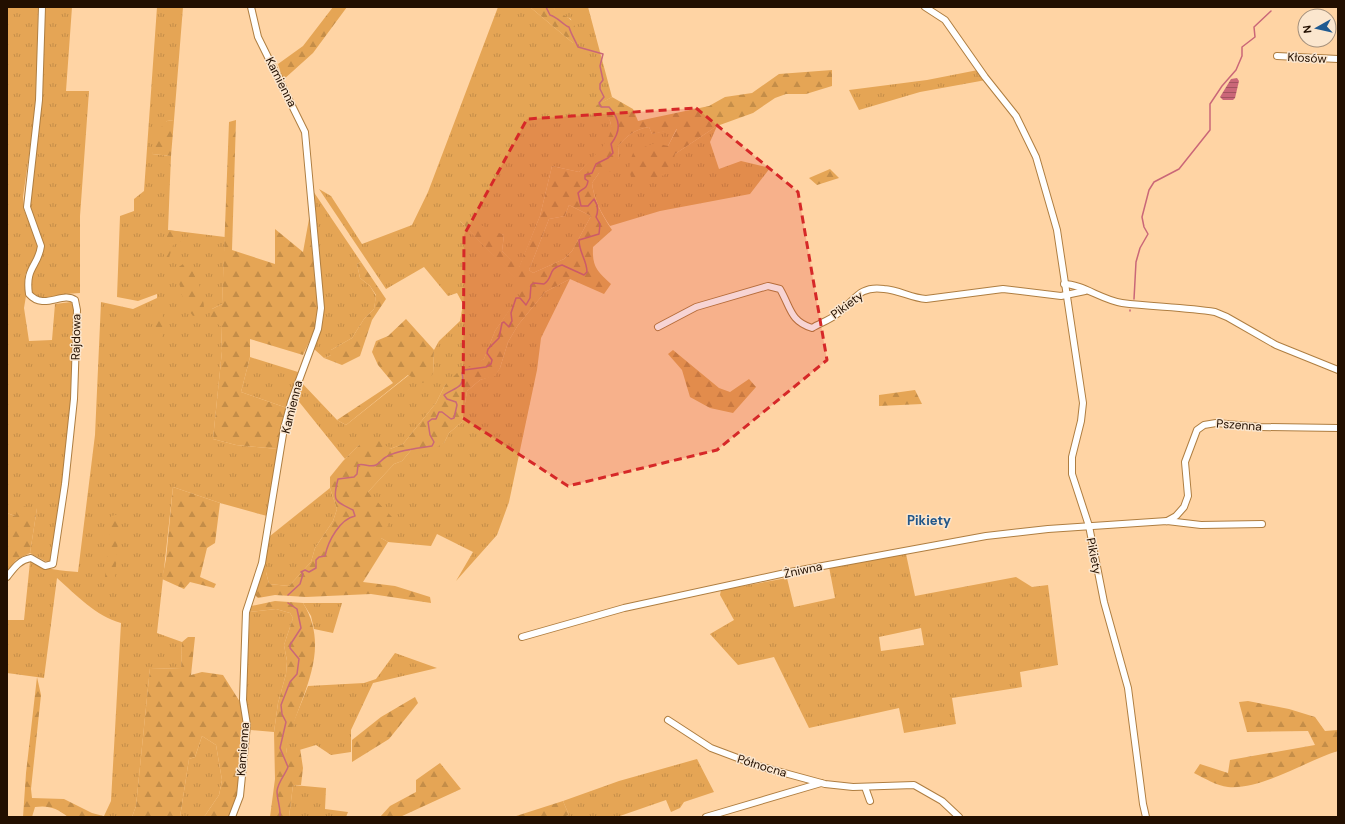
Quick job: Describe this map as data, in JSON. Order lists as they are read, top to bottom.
{
  "streets": {
    "street": [
      "Kłosów",
      "Kamienna",
      "Pikiety",
      "Rajdowa",
      "Pszenna",
      "Żniwna",
      "Północna"
    ]
  },
  "crossings": [
    ["Pikiety", "Żniwna"]
  ],
  "districts": ["Pikiety"],
  "north": "left"
}
